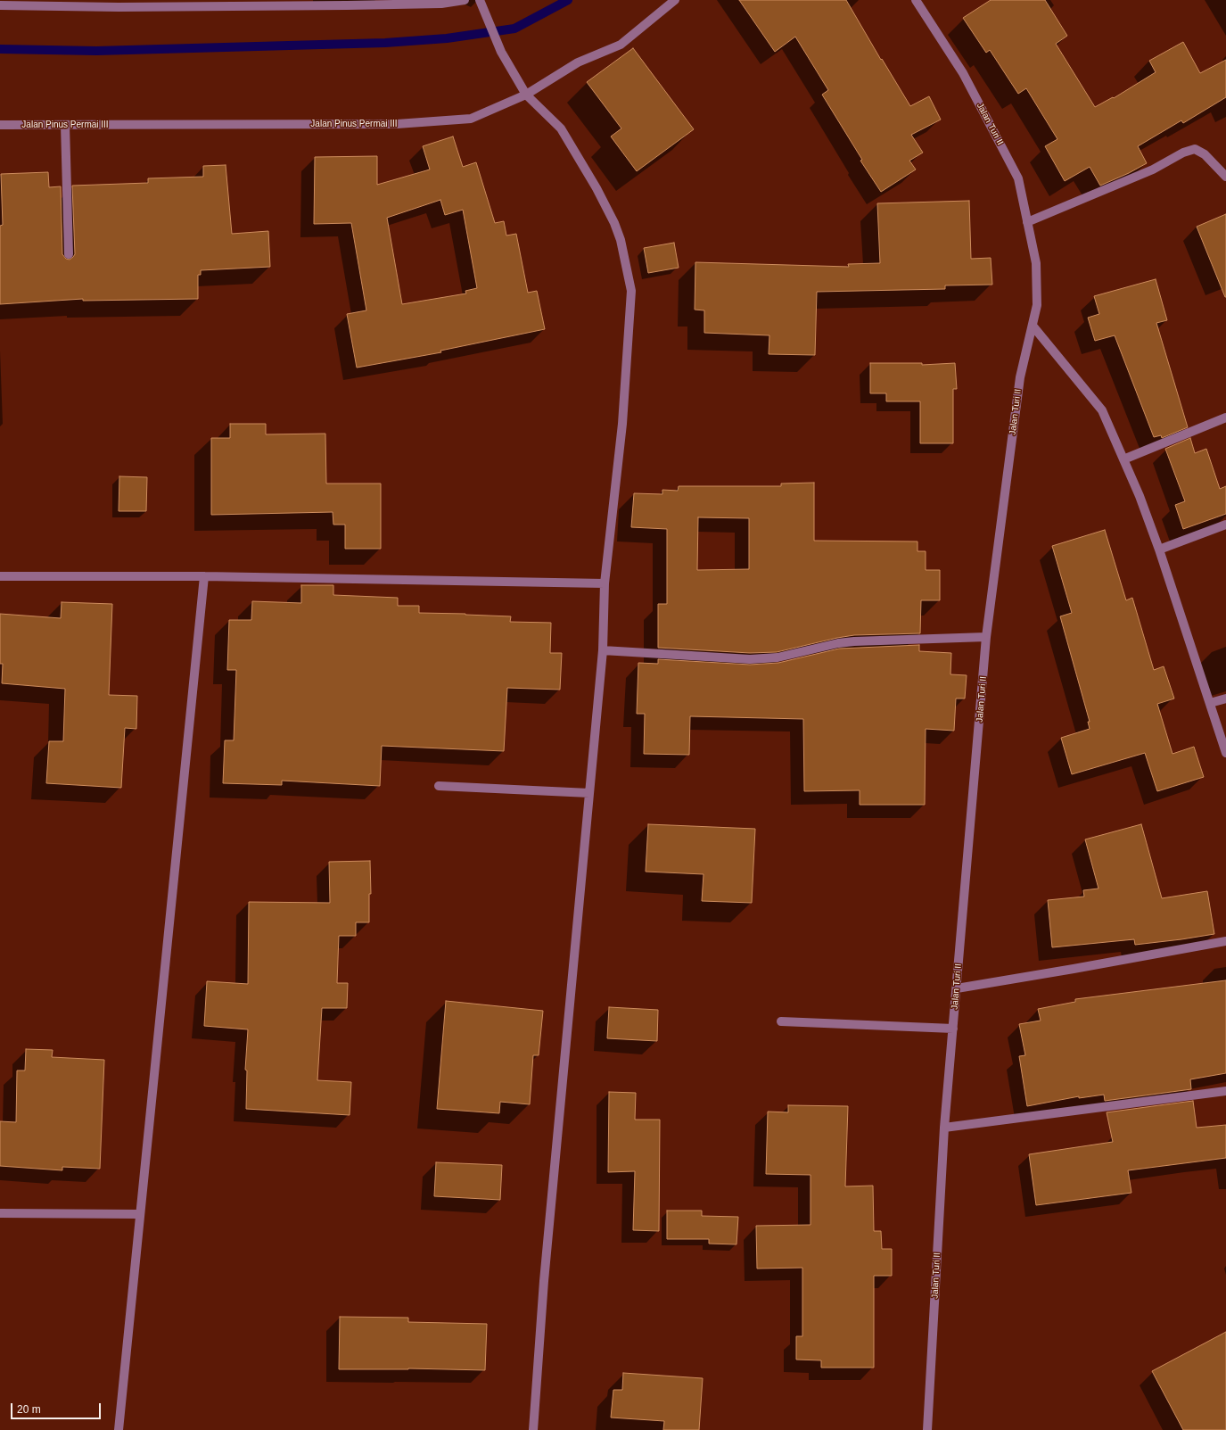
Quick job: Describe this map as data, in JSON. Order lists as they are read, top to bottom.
{
  "streets": {
    "street": ["Jalan Pinus Permai III", "Jalan Turi II"]
  },
  "scale_bar": "20 m"
}
